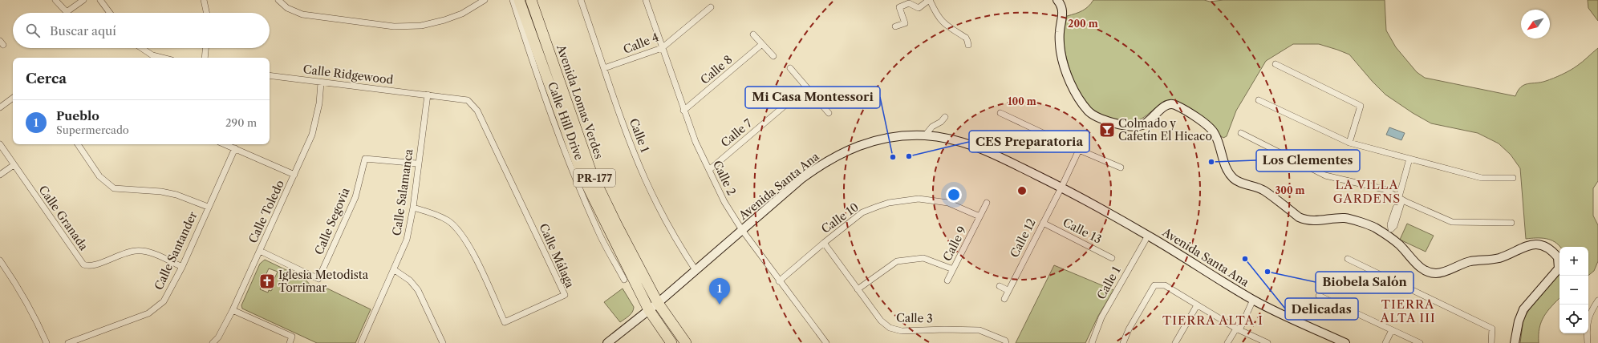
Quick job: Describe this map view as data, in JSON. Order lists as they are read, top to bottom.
{
  "streets": {
    "highway": ["Avenida Lomas Verdes", "PR-177"],
    "street": [
      "Calle 4",
      "Calle 8",
      "Calle Ridgewood",
      "Calle Hill Drive",
      "Calle 7",
      "Calle 1",
      "Calle 2",
      "Avenida Santa Ana",
      "Calle Salamanca",
      "Calle Toledo",
      "Calle Granada",
      "Calle 10",
      "Calle Segovia",
      "Calle 13",
      "Calle 12",
      "Calle 9",
      "Calle Santander",
      "Calle Málaga",
      "Calle 3"
    ]
  },
  "crossings": [
    ["Calle 4", "Calle 1"],
    ["Calle 4", "Calle 2"],
    ["Calle 8", "Calle 2"],
    ["Calle Ridgewood", "Calle Salamanca"],
    ["Calle Ridgewood", "Calle Toledo"],
    ["Calle Ridgewood", "Calle Málaga"],
    ["Avenida Lomas Verdes", "Avenida Santa Ana"],
    ["Calle 7", "Calle 2"],
    ["Calle 1", "Avenida Santa Ana"],
    ["Calle 2", "Avenida Santa Ana"],
    ["Calle 2", "Calle 10"],
    ["Avenida Santa Ana", "Calle 12"],
    ["Calle Salamanca", "Calle Segovia"],
    ["Calle Salamanca", "Calle Málaga"],
    ["Calle Toledo", "Calle Segovia"],
    ["Calle Granada", "Calle Santander"],
    ["Calle 10", "Calle 9"],
    ["Calle 10", "Calle 3"],
    ["Calle 13", "Calle 12"]
  ],
  "districts": ["LA VILLA GARDENS", "TIERRA ALTA III", "TIERRA ALTA I"],
  "places": {
    "bar": ["Colmado y Cafetín El Hicaco"],
    "other": [
      "CES Preparatoria",
      "Mi Casa Montessori",
      "Los Clementes",
      "Delicadas",
      "Biobela Salón"
    ],
    "church": ["Iglesia Metodista Torrimar"]
  },
  "north": "bottom left",
  "page": {
    "search": "Buscar aquí",
    "heading": "Cerca",
    "list": [
      {
        "mark": "1",
        "name": "Pueblo",
        "note": "Supermercado",
        "value": "290 m"
      }
    ],
    "map_buttons": ["+", "−"],
    "pins": "1"
  },
  "rings": ["200 m", "100 m", "300 m"]
}
